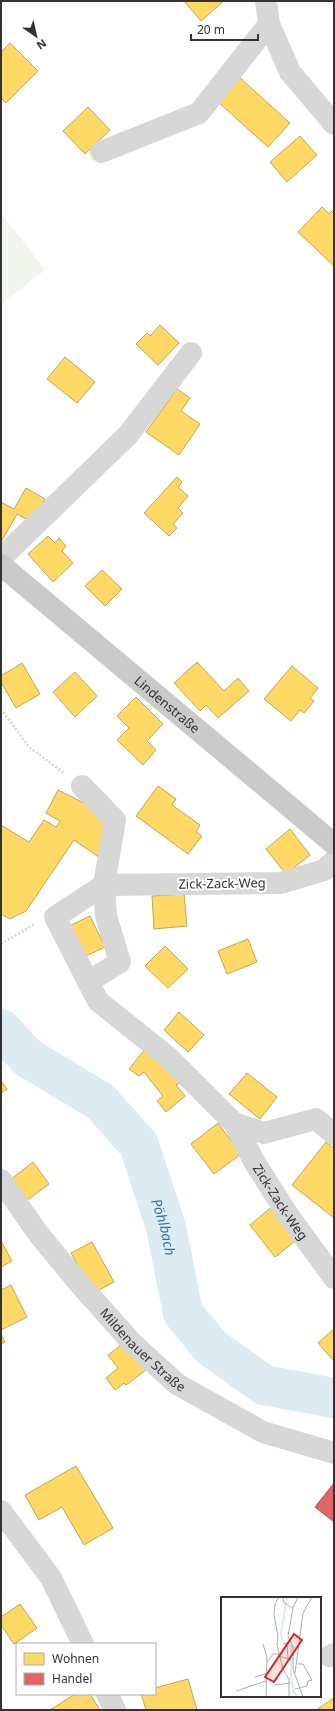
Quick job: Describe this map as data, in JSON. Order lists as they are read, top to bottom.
{
  "streets": {
    "main road": ["Lindenstraße"],
    "street": ["Zick-Zack-Weg", "Mildenauer Straße"]
  },
  "water": ["Pöhlbach"],
  "legend": ["Wohnen", "Handel"],
  "scale_bar": "20 m",
  "north": "bottom right"
}
